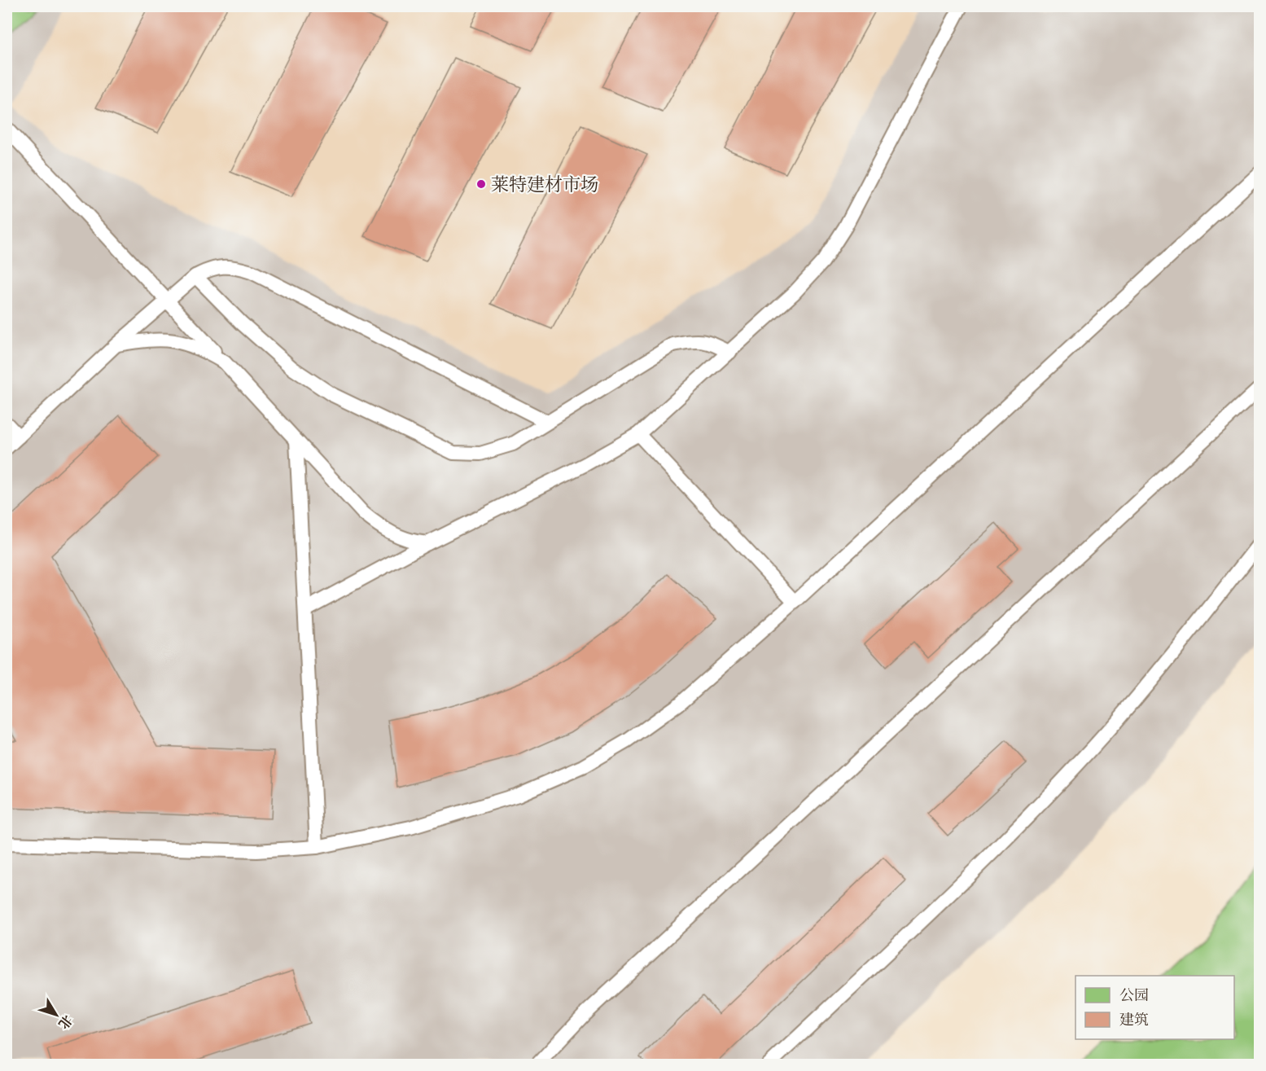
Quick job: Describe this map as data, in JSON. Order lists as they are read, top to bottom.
{
  "places": ["莱特建材市场"],
  "legend": ["公园", "建筑"],
  "north": "bottom right"
}
